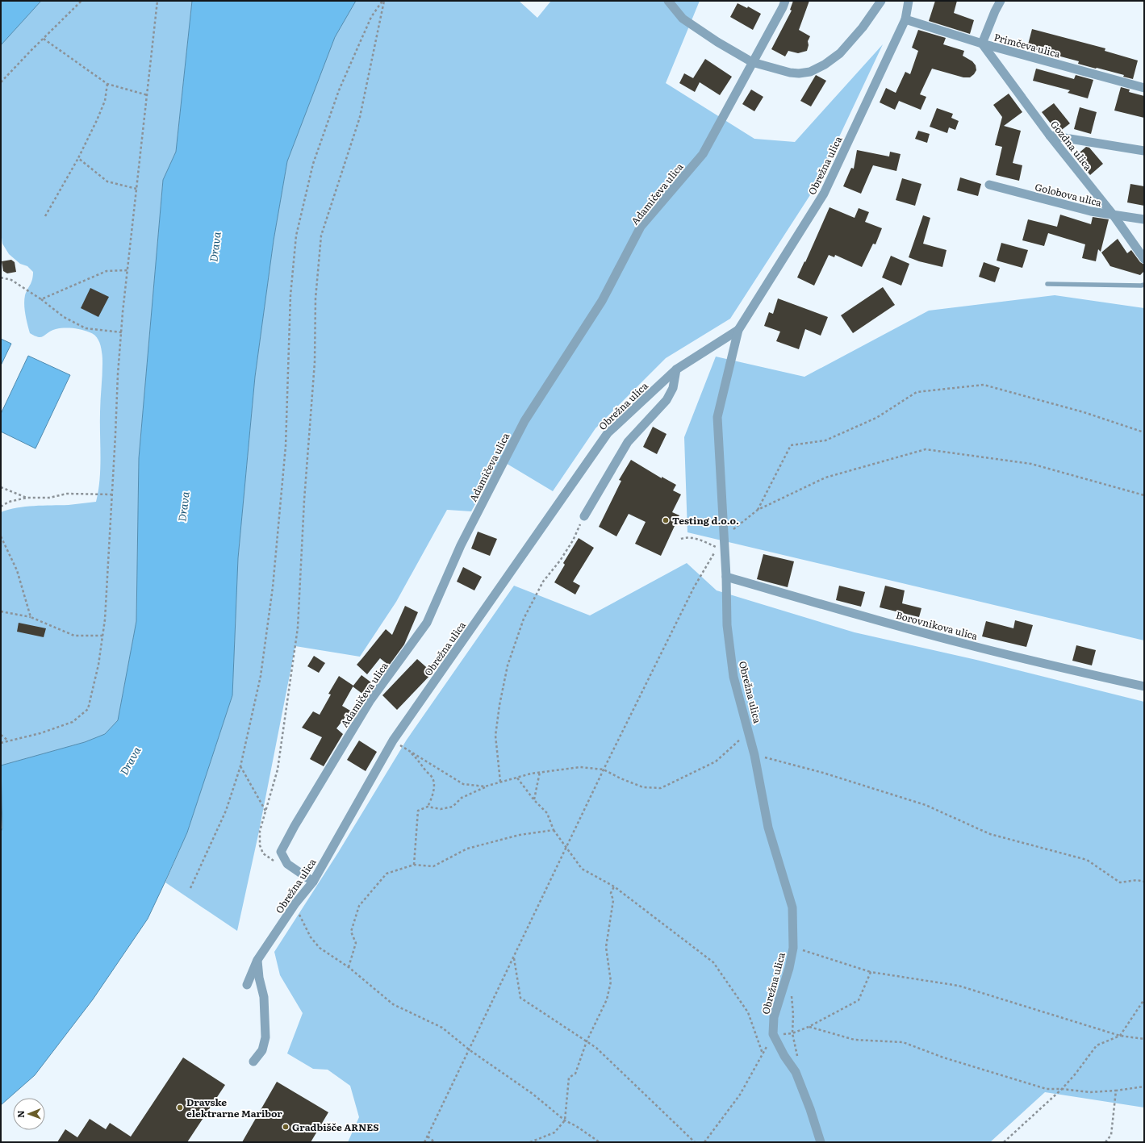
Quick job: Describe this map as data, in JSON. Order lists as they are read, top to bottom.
{
  "streets": {
    "street": [
      "Primčeva ulica",
      "Gozdna ulica",
      "Obrežna ulica",
      "Adamičeva ulica",
      "Golobova ulica",
      "Borovnikova ulica"
    ]
  },
  "crossings": [
    ["Primčeva ulica", "Gozdna ulica"],
    ["Primčeva ulica", "Obrežna ulica"],
    ["Gozdna ulica", "Golobova ulica"],
    ["Obrežna ulica", "Borovnikova ulica"]
  ],
  "water": ["Drava"],
  "places": ["Testing d.o.o.", "Dravske elektrarne Maribor", "Gradbišče ARNES"],
  "north": "left"
}
